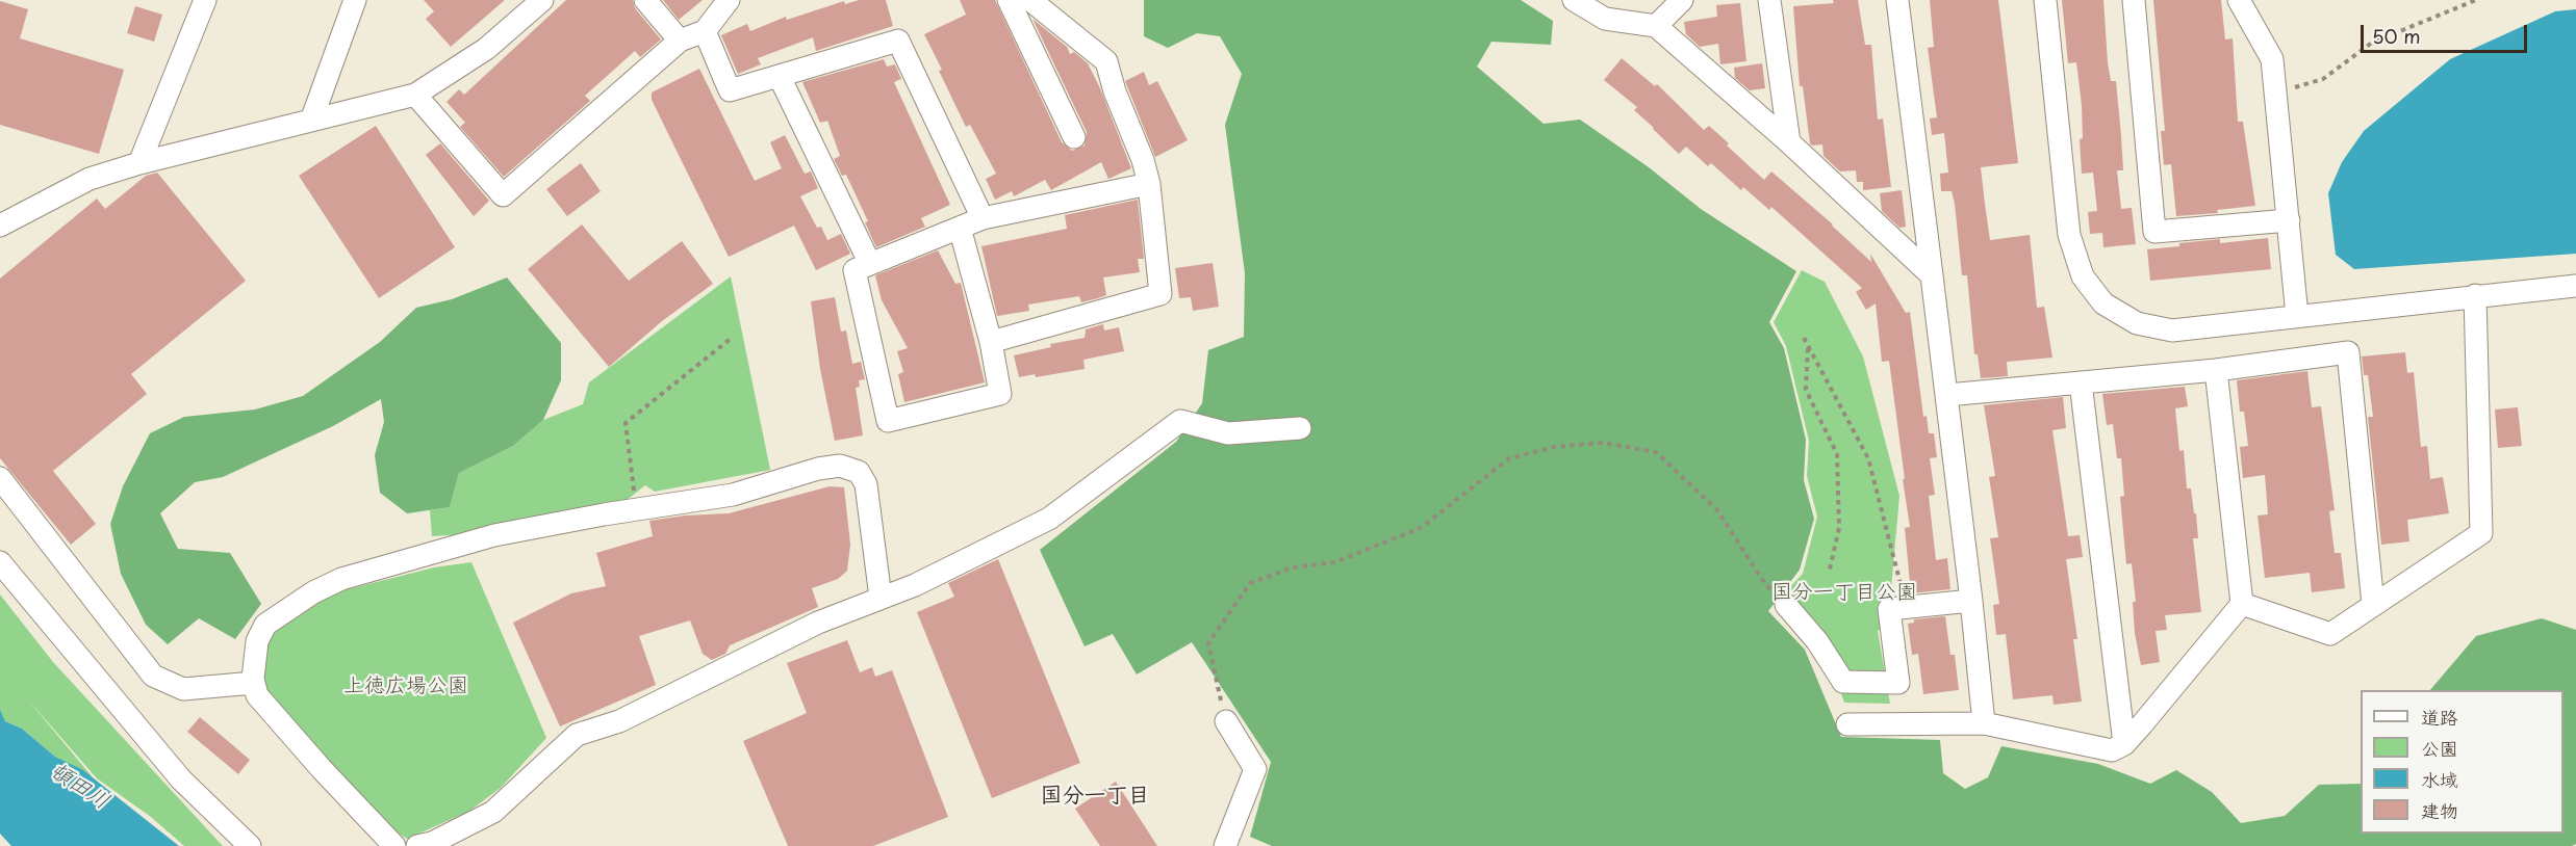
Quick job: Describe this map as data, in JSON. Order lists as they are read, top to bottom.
{
  "districts": ["国分一丁目"],
  "water": ["頓田川"],
  "parks": ["国分一丁目公園", "上徳広場公園"],
  "legend": [
    "道路",
    "公園",
    "水域",
    "建物"
  ],
  "scale_bar": "50 m"
}
